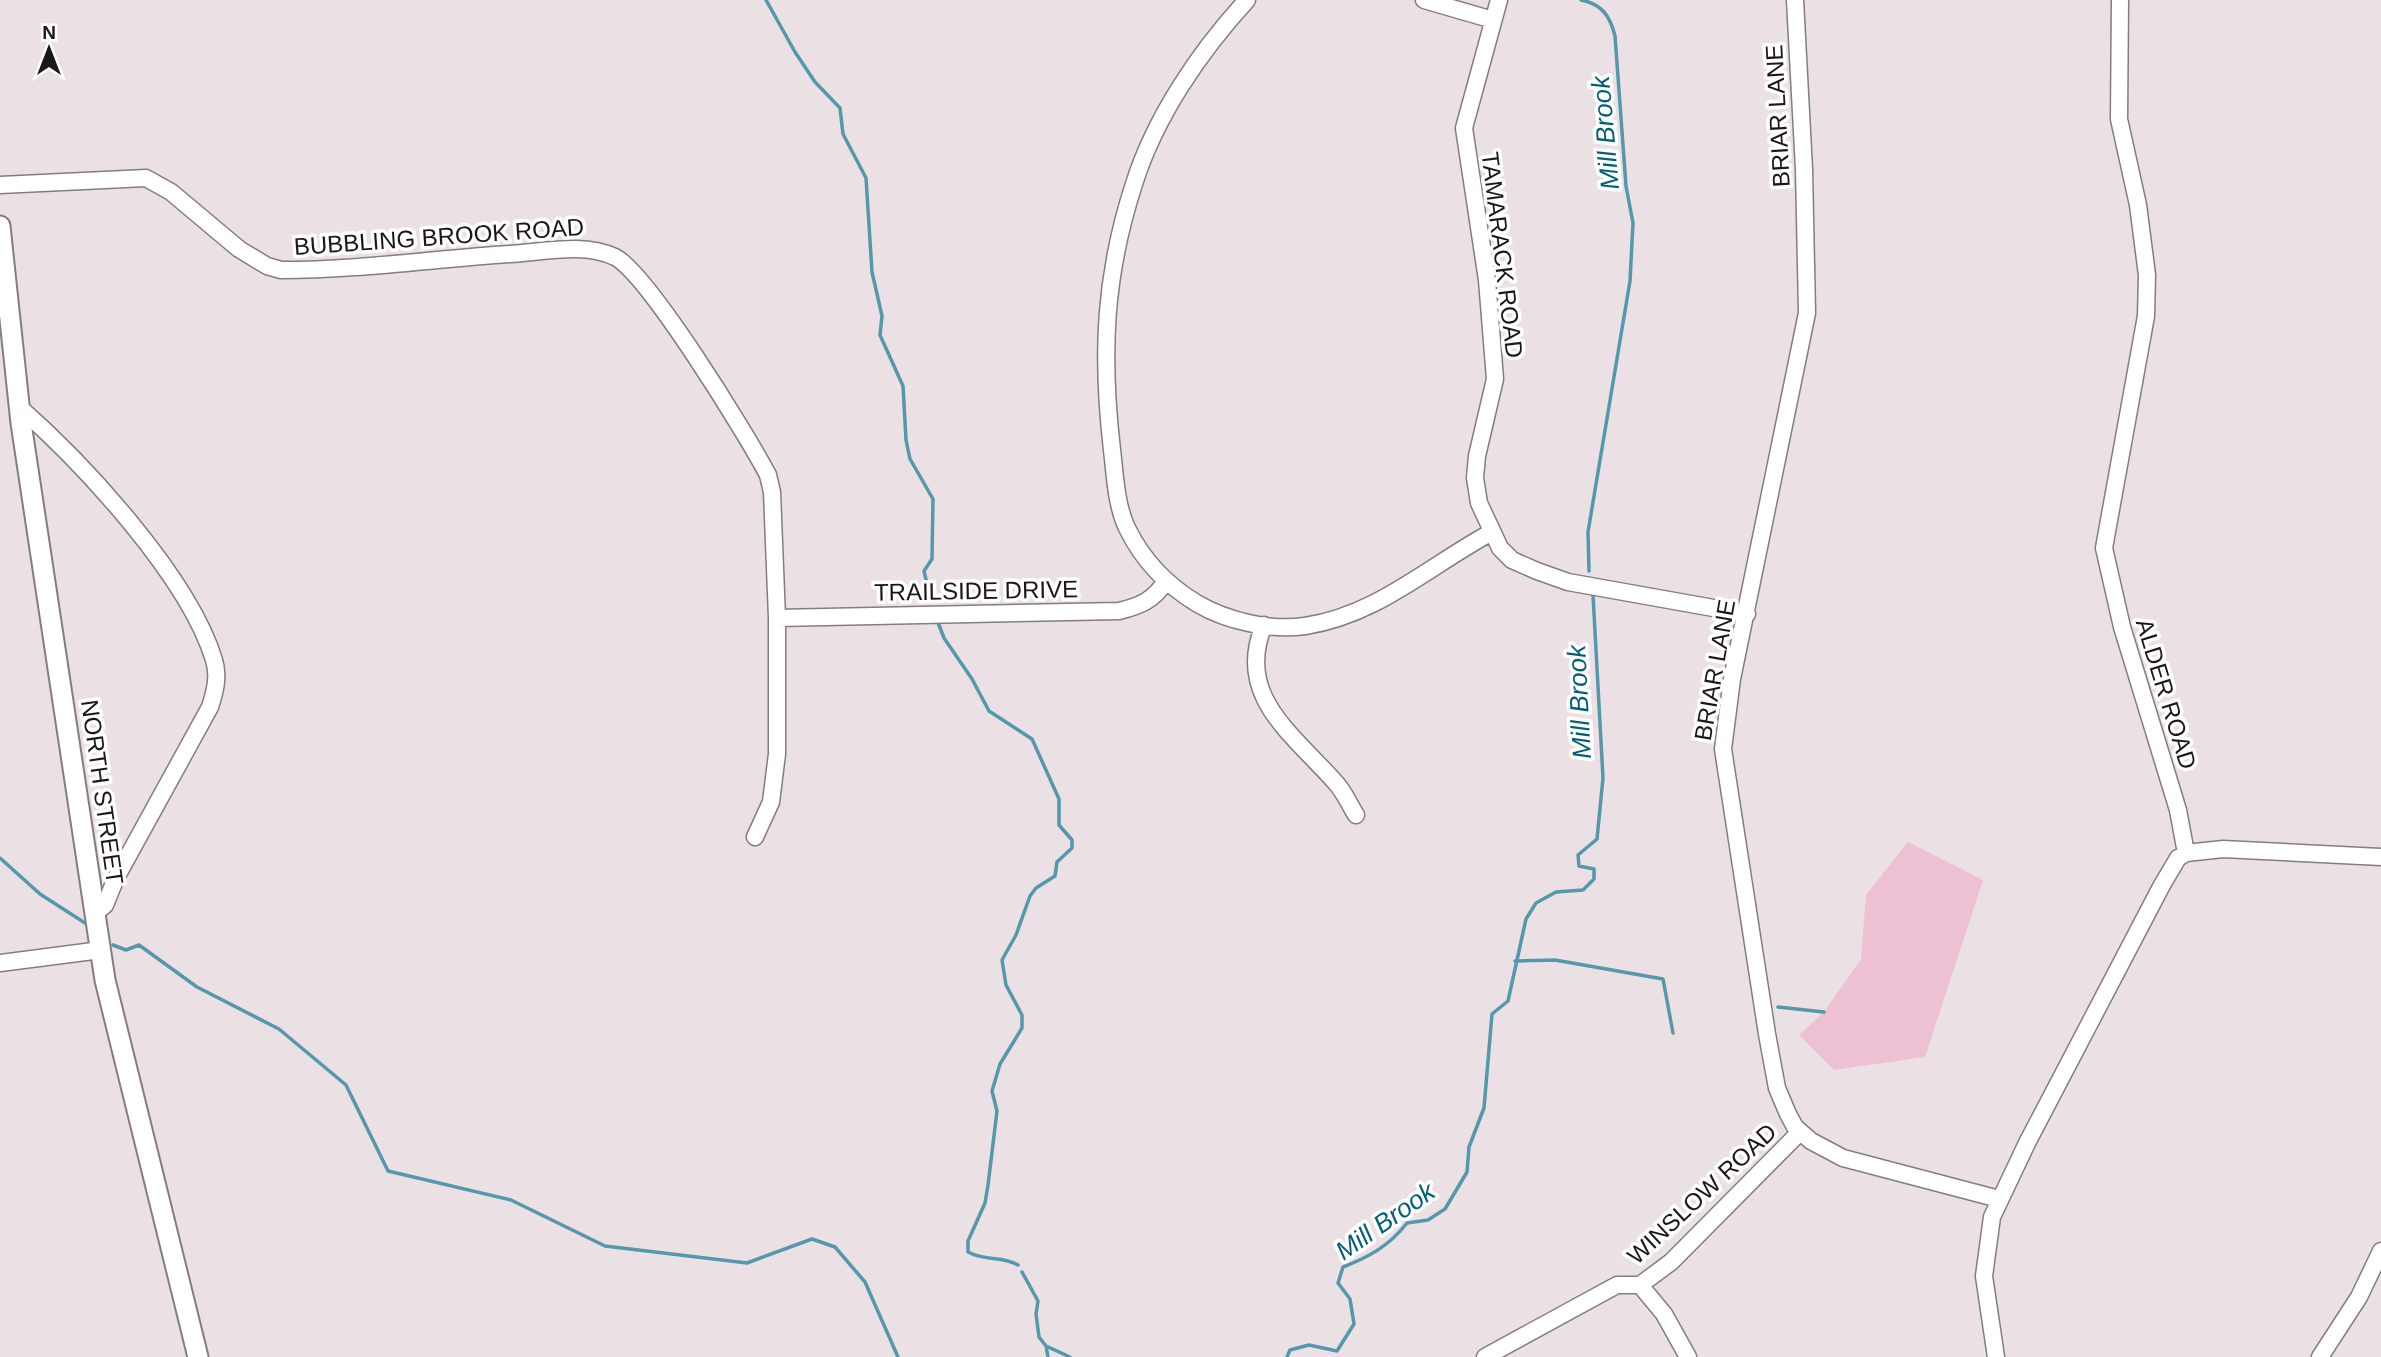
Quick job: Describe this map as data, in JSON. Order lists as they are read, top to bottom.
{
  "streets": {
    "main road": ["NORTH STREET"],
    "street": [
      "BRIAR LANE",
      "BUBBLING BROOK ROAD",
      "TAMARACK ROAD",
      "TRAILSIDE DRIVE",
      "ALDER ROAD",
      "WINSLOW ROAD"
    ]
  },
  "crossings": [
    ["BRIAR LANE", "TAMARACK ROAD"],
    ["BRIAR LANE", "WINSLOW ROAD"],
    ["BUBBLING BROOK ROAD", "TRAILSIDE DRIVE"]
  ],
  "water": ["Mill Brook"],
  "north": "top"
}
